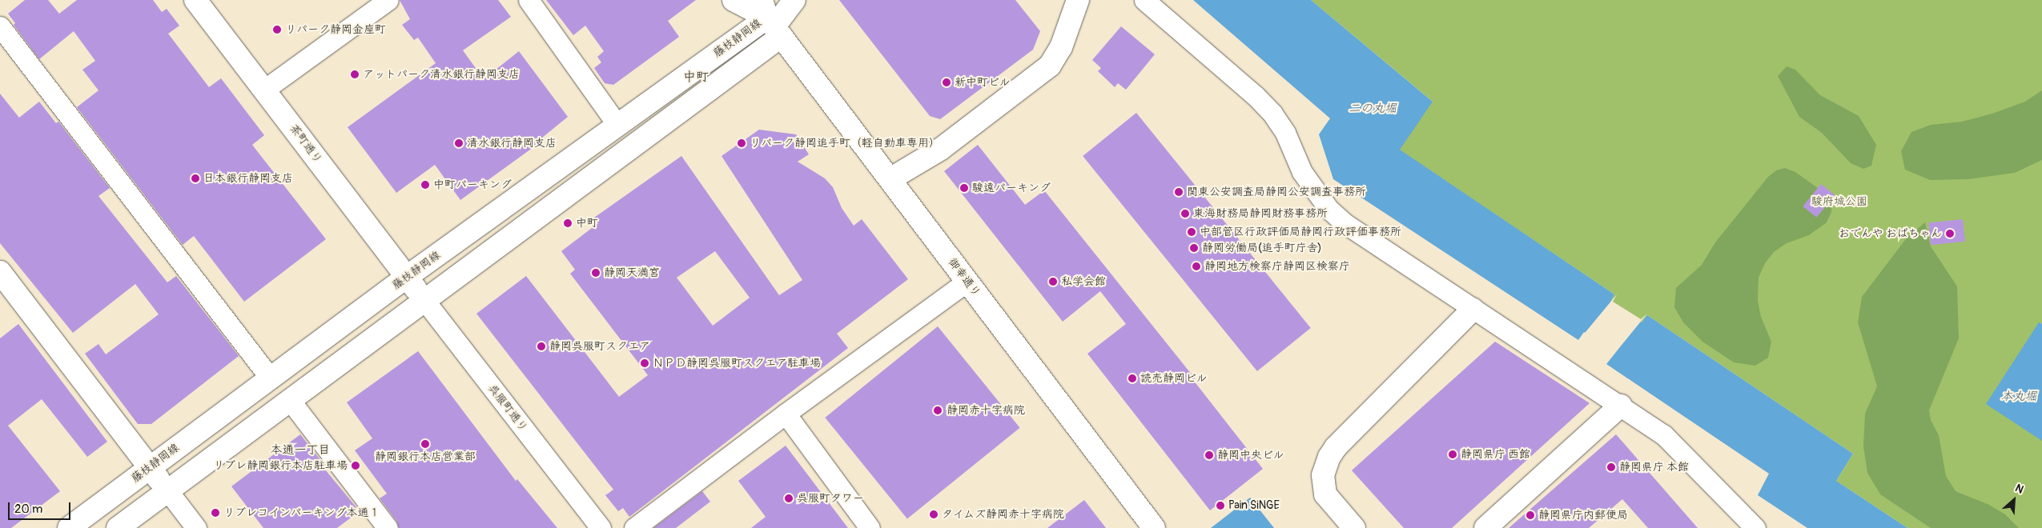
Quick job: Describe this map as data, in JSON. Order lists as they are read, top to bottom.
{
  "streets": {
    "main road": ["藤枝静岡線", "茶町通り", "御幸通り"],
    "street": ["呉服町通り"]
  },
  "crossings": [
    ["藤枝静岡線", "茶町通り"],
    ["藤枝静岡線", "御幸通り"],
    ["藤枝静岡線", "呉服町通り"],
    ["茶町通り", "呉服町通り"]
  ],
  "districts": ["中町", "本通一丁目"],
  "water": ["二の丸堀", "本丸堀"],
  "parks": ["駿府城公園"],
  "places": [
    "リパーク静岡金座町",
    "アットパーク清水銀行静岡支店",
    "新中町ビル",
    "清水銀行静岡支店",
    "リパーク静岡追手町（軽自動車専用）",
    "日本銀行静岡支店",
    "中町パーキング",
    "駿遠パーキング",
    "関東公安調査局静岡公安調査事務所",
    "東海財務局静岡財務事務所",
    "中町",
    "中部管区行政評価局静岡行政評価事務所",
    "おでんや おばちゃん",
    "静岡労働局(追手町庁舎)",
    "静岡地方検察庁静岡区検察庁",
    "静岡天満宮",
    "私学会館",
    "静岡呉服町スクエア",
    "ＮＰＤ静岡呉服町スクエア駐車場",
    "読売静岡ビル",
    "静岡赤十字病院",
    "静岡銀行本店営業部",
    "静岡県庁 西館",
    "静岡中央ビル",
    "リブレ静岡銀行本店駐車場",
    "静岡県庁 本館",
    "呉服町タワー",
    "Pain SiNGE",
    "リブレコインパーキング本通１",
    "タイムズ静岡赤十字病院",
    "静岡県庁内郵便局"
  ],
  "scale_bar": "20 m",
  "north": "top right"
}
